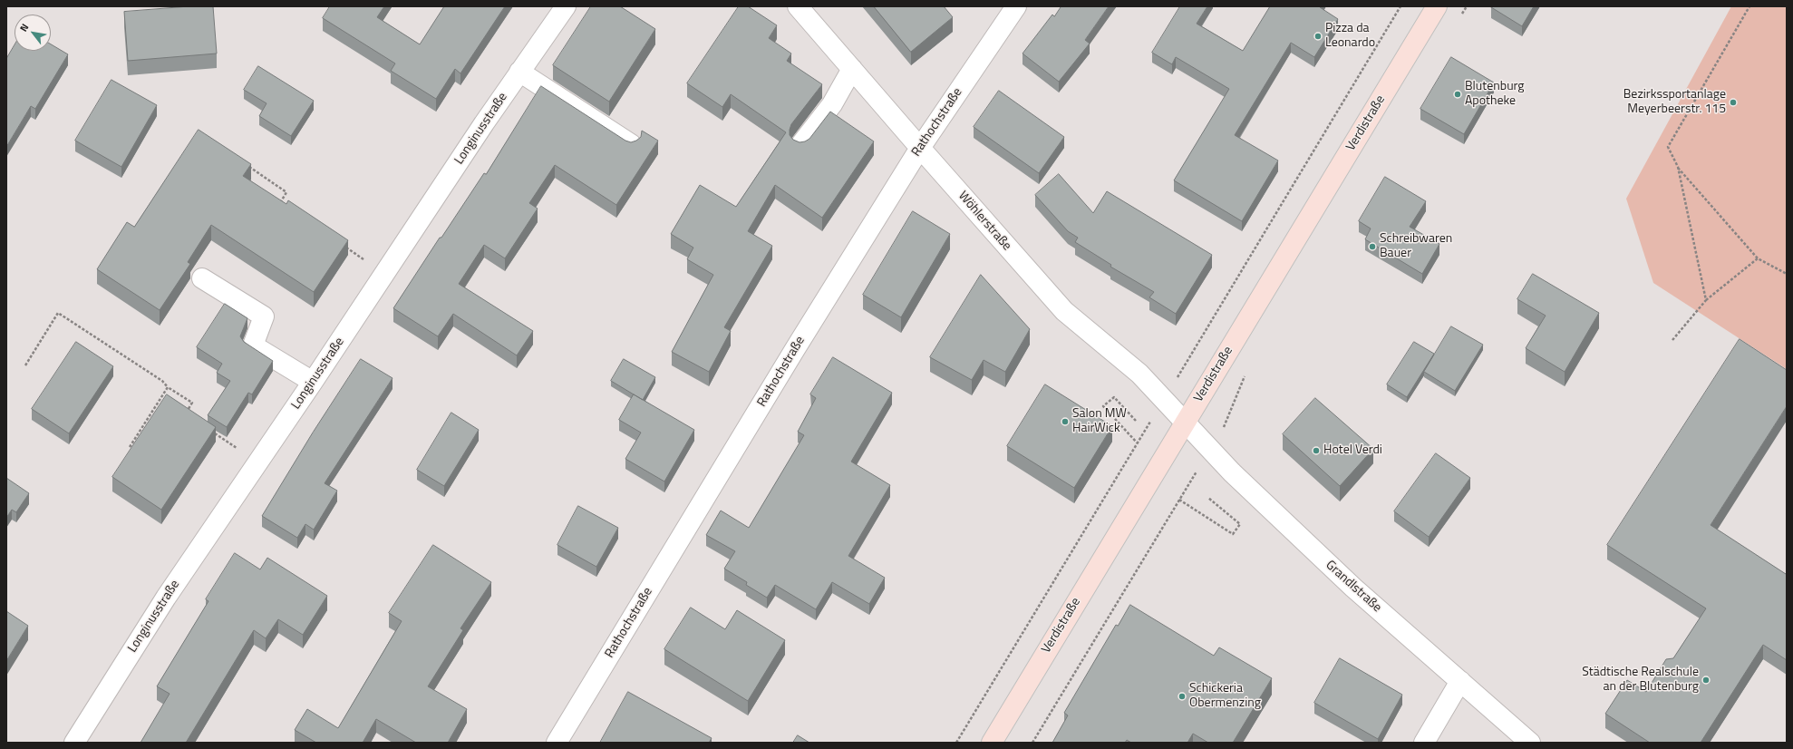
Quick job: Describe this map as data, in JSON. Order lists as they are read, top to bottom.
{
  "streets": {
    "main road": ["Verdistraße"],
    "street": [
      "Rathochstraße",
      "Longinusstraße",
      "Wöhlerstraße",
      "Grandlstraße"
    ]
  },
  "crossings": [
    ["Rathochstraße", "Wöhlerstraße"],
    ["Verdistraße", "Wöhlerstraße"],
    ["Verdistraße", "Grandlstraße"],
    ["Wöhlerstraße", "Grandlstraße"]
  ],
  "places": [
    "Pizza da Leonardo",
    "Blutenburg Apotheke",
    "Bezirkssportanlage Meyerbeerstr. 115",
    "Schreibwaren Bauer",
    "Salon MW HairWick",
    "Hotel Verdi",
    "Städtische Realschule an der Blutenburg",
    "Schickeria Obermenzing"
  ],
  "north": "top left"
}
